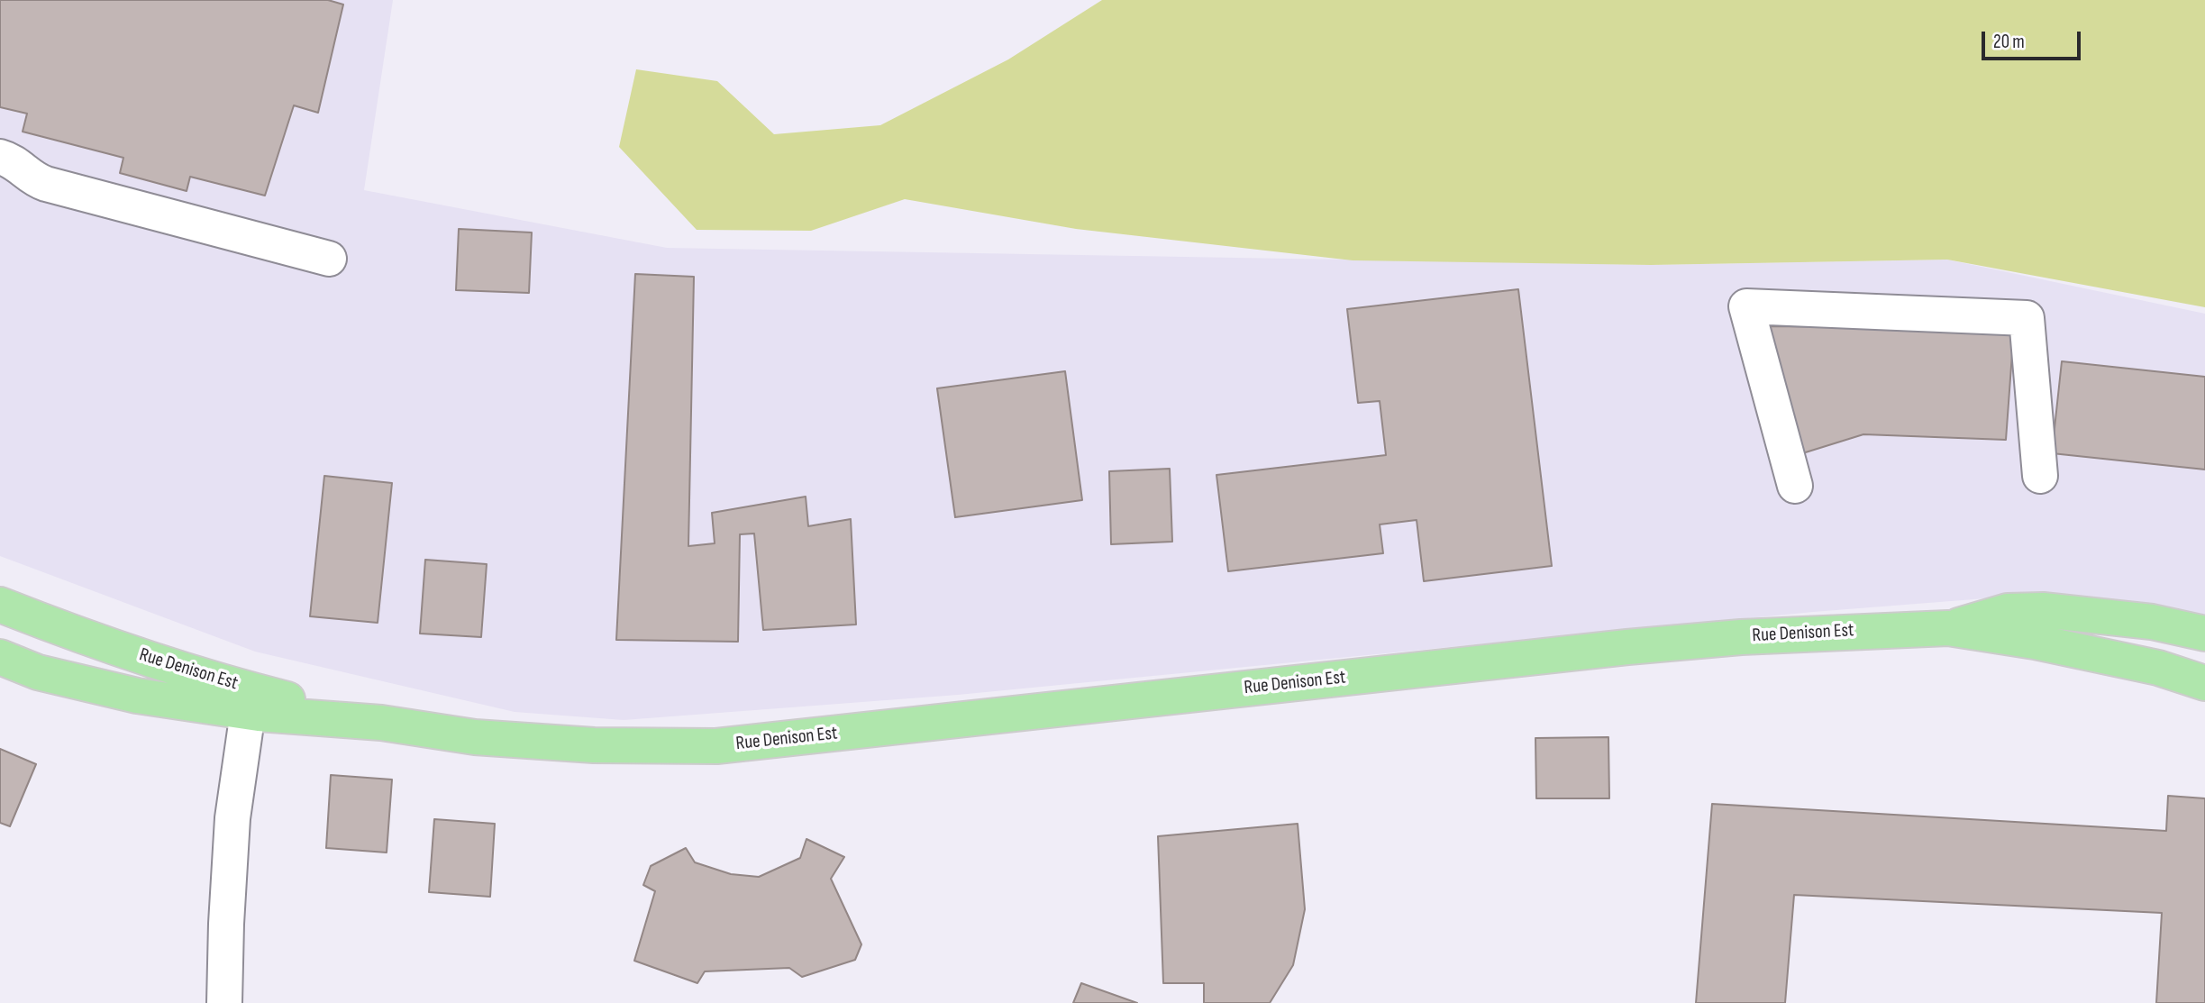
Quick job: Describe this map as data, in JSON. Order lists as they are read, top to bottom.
{
  "streets": {
    "main road": ["Rue Denison Est"]
  },
  "scale_bar": "20 m"
}
